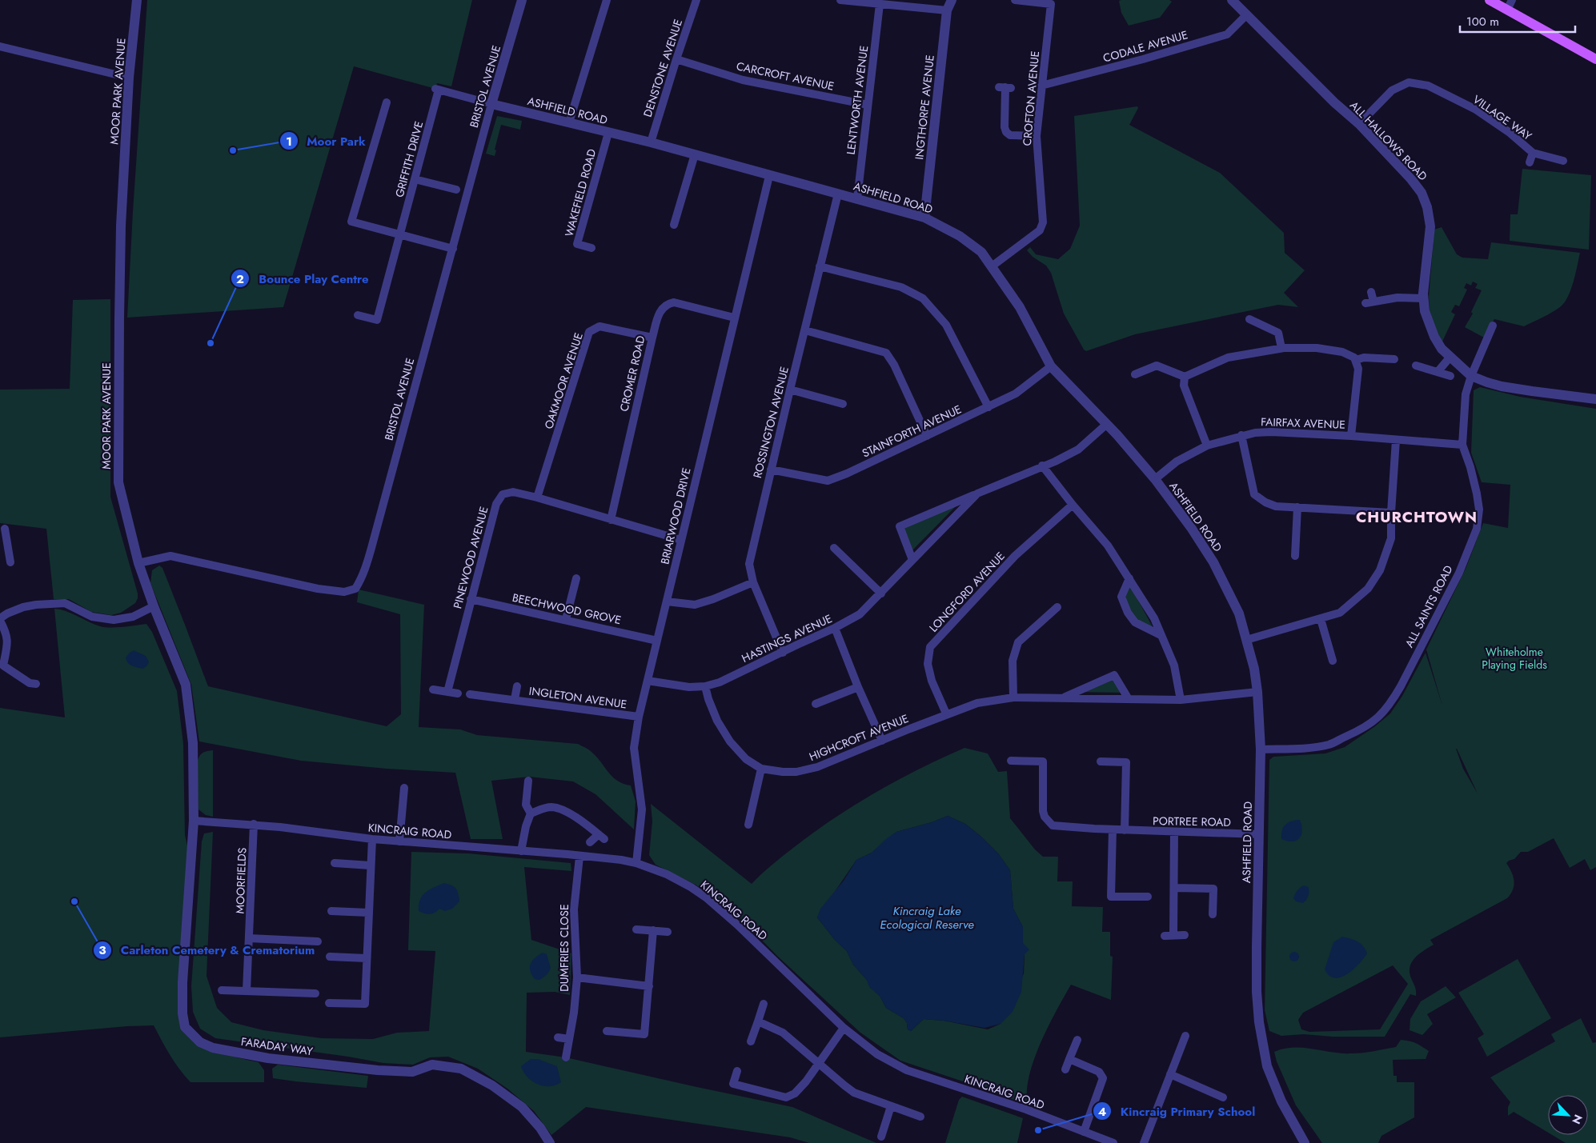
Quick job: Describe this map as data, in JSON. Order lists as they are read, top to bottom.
{
  "streets": {
    "street": [
      "CODALE AVENUE",
      "DENSTONE AVENUE",
      "CARCROFT AVENUE",
      "BRISTOL AVENUE",
      "MOOR PARK AVENUE",
      "CROFTON AVENUE",
      "LENTWORTH AVENUE",
      "INGTHORPE AVENUE",
      "ASHFIELD ROAD",
      "VILLAGE WAY",
      "ALL HALLOWS ROAD",
      "GRIFFITH DRIVE",
      "WAKEFIELD ROAD",
      "CROMER ROAD",
      "OAKMOOR AVENUE",
      "ROSSINGTON AVENUE",
      "FAIRFAX AVENUE",
      "STAINFORTH AVENUE",
      "BRIARWOOD DRIVE",
      "PINEWOOD AVENUE",
      "LONGFORD AVENUE",
      "ALL SAINTS ROAD",
      "BEECHWOOD GROVE",
      "HASTINGS AVENUE",
      "INGLETON AVENUE",
      "HIGHCROFT AVENUE",
      "PORTREE ROAD",
      "KINCRAIG ROAD",
      "MOORFIELDS",
      "DUMFRIES CLOSE",
      "FARADAY WAY"
    ]
  },
  "crossings": [
    ["CODALE AVENUE", "CROFTON AVENUE"],
    ["CODALE AVENUE", "ALL HALLOWS ROAD"],
    ["DENSTONE AVENUE", "CARCROFT AVENUE"],
    ["DENSTONE AVENUE", "ASHFIELD ROAD"],
    ["CARCROFT AVENUE", "LENTWORTH AVENUE"],
    ["BRISTOL AVENUE", "MOOR PARK AVENUE"],
    ["BRISTOL AVENUE", "ASHFIELD ROAD"],
    ["MOOR PARK AVENUE", "KINCRAIG ROAD"],
    ["MOOR PARK AVENUE", "FARADAY WAY"],
    ["CROFTON AVENUE", "ASHFIELD ROAD"],
    ["LENTWORTH AVENUE", "ASHFIELD ROAD"],
    ["INGTHORPE AVENUE", "ASHFIELD ROAD"],
    ["ASHFIELD ROAD", "GRIFFITH DRIVE"],
    ["ASHFIELD ROAD", "WAKEFIELD ROAD"],
    ["ASHFIELD ROAD", "ROSSINGTON AVENUE"],
    ["ASHFIELD ROAD", "FAIRFAX AVENUE"],
    ["ASHFIELD ROAD", "STAINFORTH AVENUE"],
    ["ASHFIELD ROAD", "BRIARWOOD DRIVE"],
    ["ASHFIELD ROAD", "ALL SAINTS ROAD"],
    ["ASHFIELD ROAD", "HASTINGS AVENUE"],
    ["ASHFIELD ROAD", "HIGHCROFT AVENUE"],
    ["ASHFIELD ROAD", "PORTREE ROAD"],
    ["VILLAGE WAY", "ALL HALLOWS ROAD"],
    ["ALL HALLOWS ROAD", "ALL SAINTS ROAD"],
    ["CROMER ROAD", "OAKMOOR AVENUE"],
    ["CROMER ROAD", "BRIARWOOD DRIVE"],
    ["CROMER ROAD", "PINEWOOD AVENUE"],
    ["OAKMOOR AVENUE", "PINEWOOD AVENUE"],
    ["ROSSINGTON AVENUE", "STAINFORTH AVENUE"],
    ["ROSSINGTON AVENUE", "HASTINGS AVENUE"],
    ["FAIRFAX AVENUE", "ALL SAINTS ROAD"],
    ["BRIARWOOD DRIVE", "PINEWOOD AVENUE"],
    ["BRIARWOOD DRIVE", "BEECHWOOD GROVE"],
    ["BRIARWOOD DRIVE", "HASTINGS AVENUE"],
    ["BRIARWOOD DRIVE", "INGLETON AVENUE"],
    ["BRIARWOOD DRIVE", "KINCRAIG ROAD"],
    ["PINEWOOD AVENUE", "BEECHWOOD GROVE"],
    ["LONGFORD AVENUE", "HIGHCROFT AVENUE"],
    ["HASTINGS AVENUE", "HIGHCROFT AVENUE"],
    ["KINCRAIG ROAD", "MOORFIELDS"],
    ["KINCRAIG ROAD", "DUMFRIES CLOSE"],
    ["KINCRAIG ROAD", "FARADAY WAY"]
  ],
  "districts": ["CHURCHTOWN"],
  "water": ["Kincraig Lake Ecological Reserve"],
  "parks": ["Whiteholme Playing Fields"],
  "places": [
    "Moor Park",
    "Bounce Play Centre",
    "Carleton Cemetery & Crematorium",
    "Kincraig Primary School"
  ],
  "scale_bar": "100 m",
  "north": "bottom right"
}
